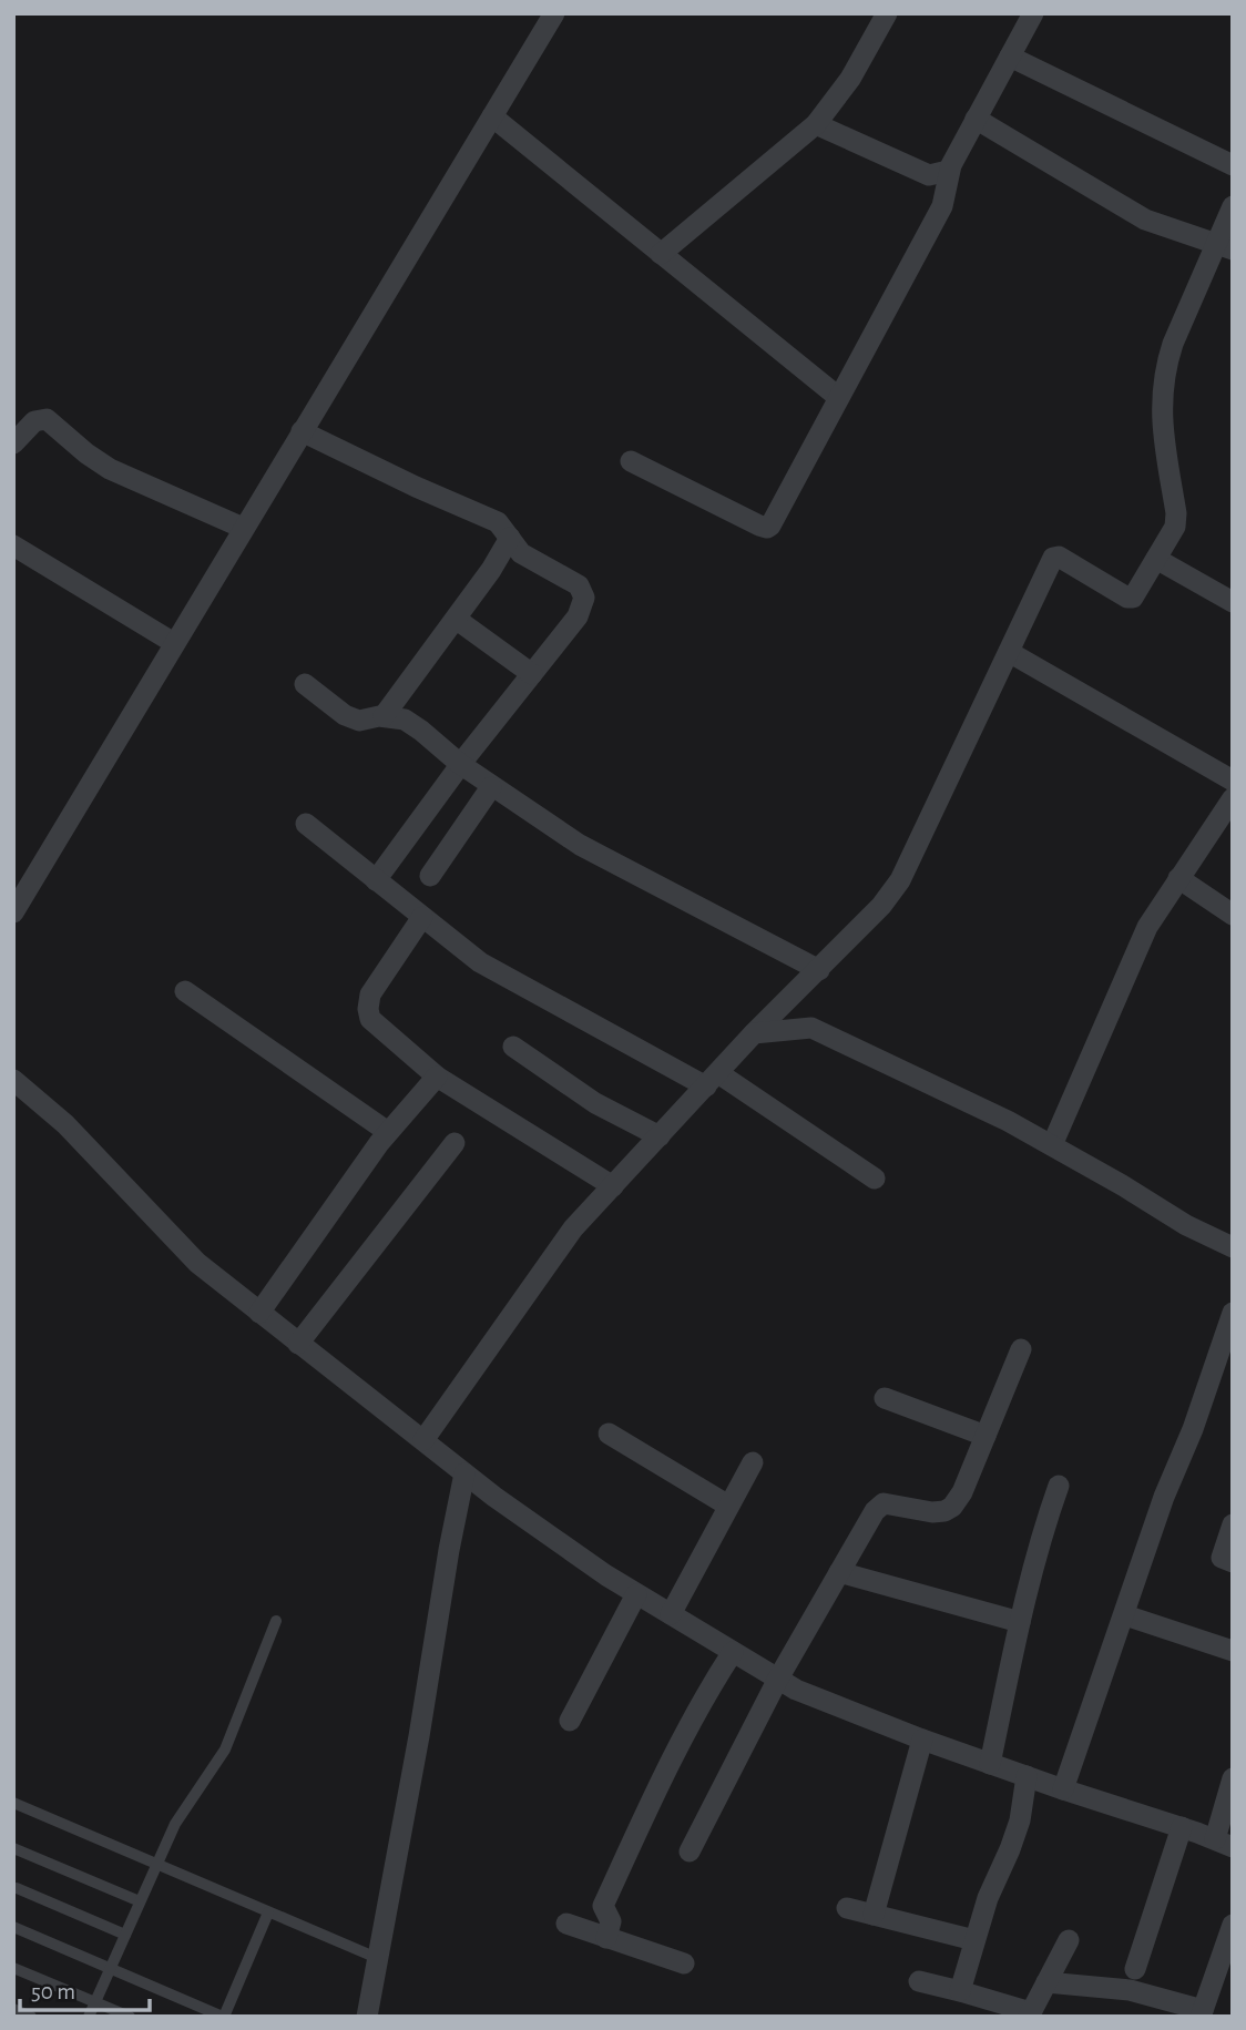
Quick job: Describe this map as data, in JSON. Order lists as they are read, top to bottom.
{
  "scale_bar": "50 m"
}
